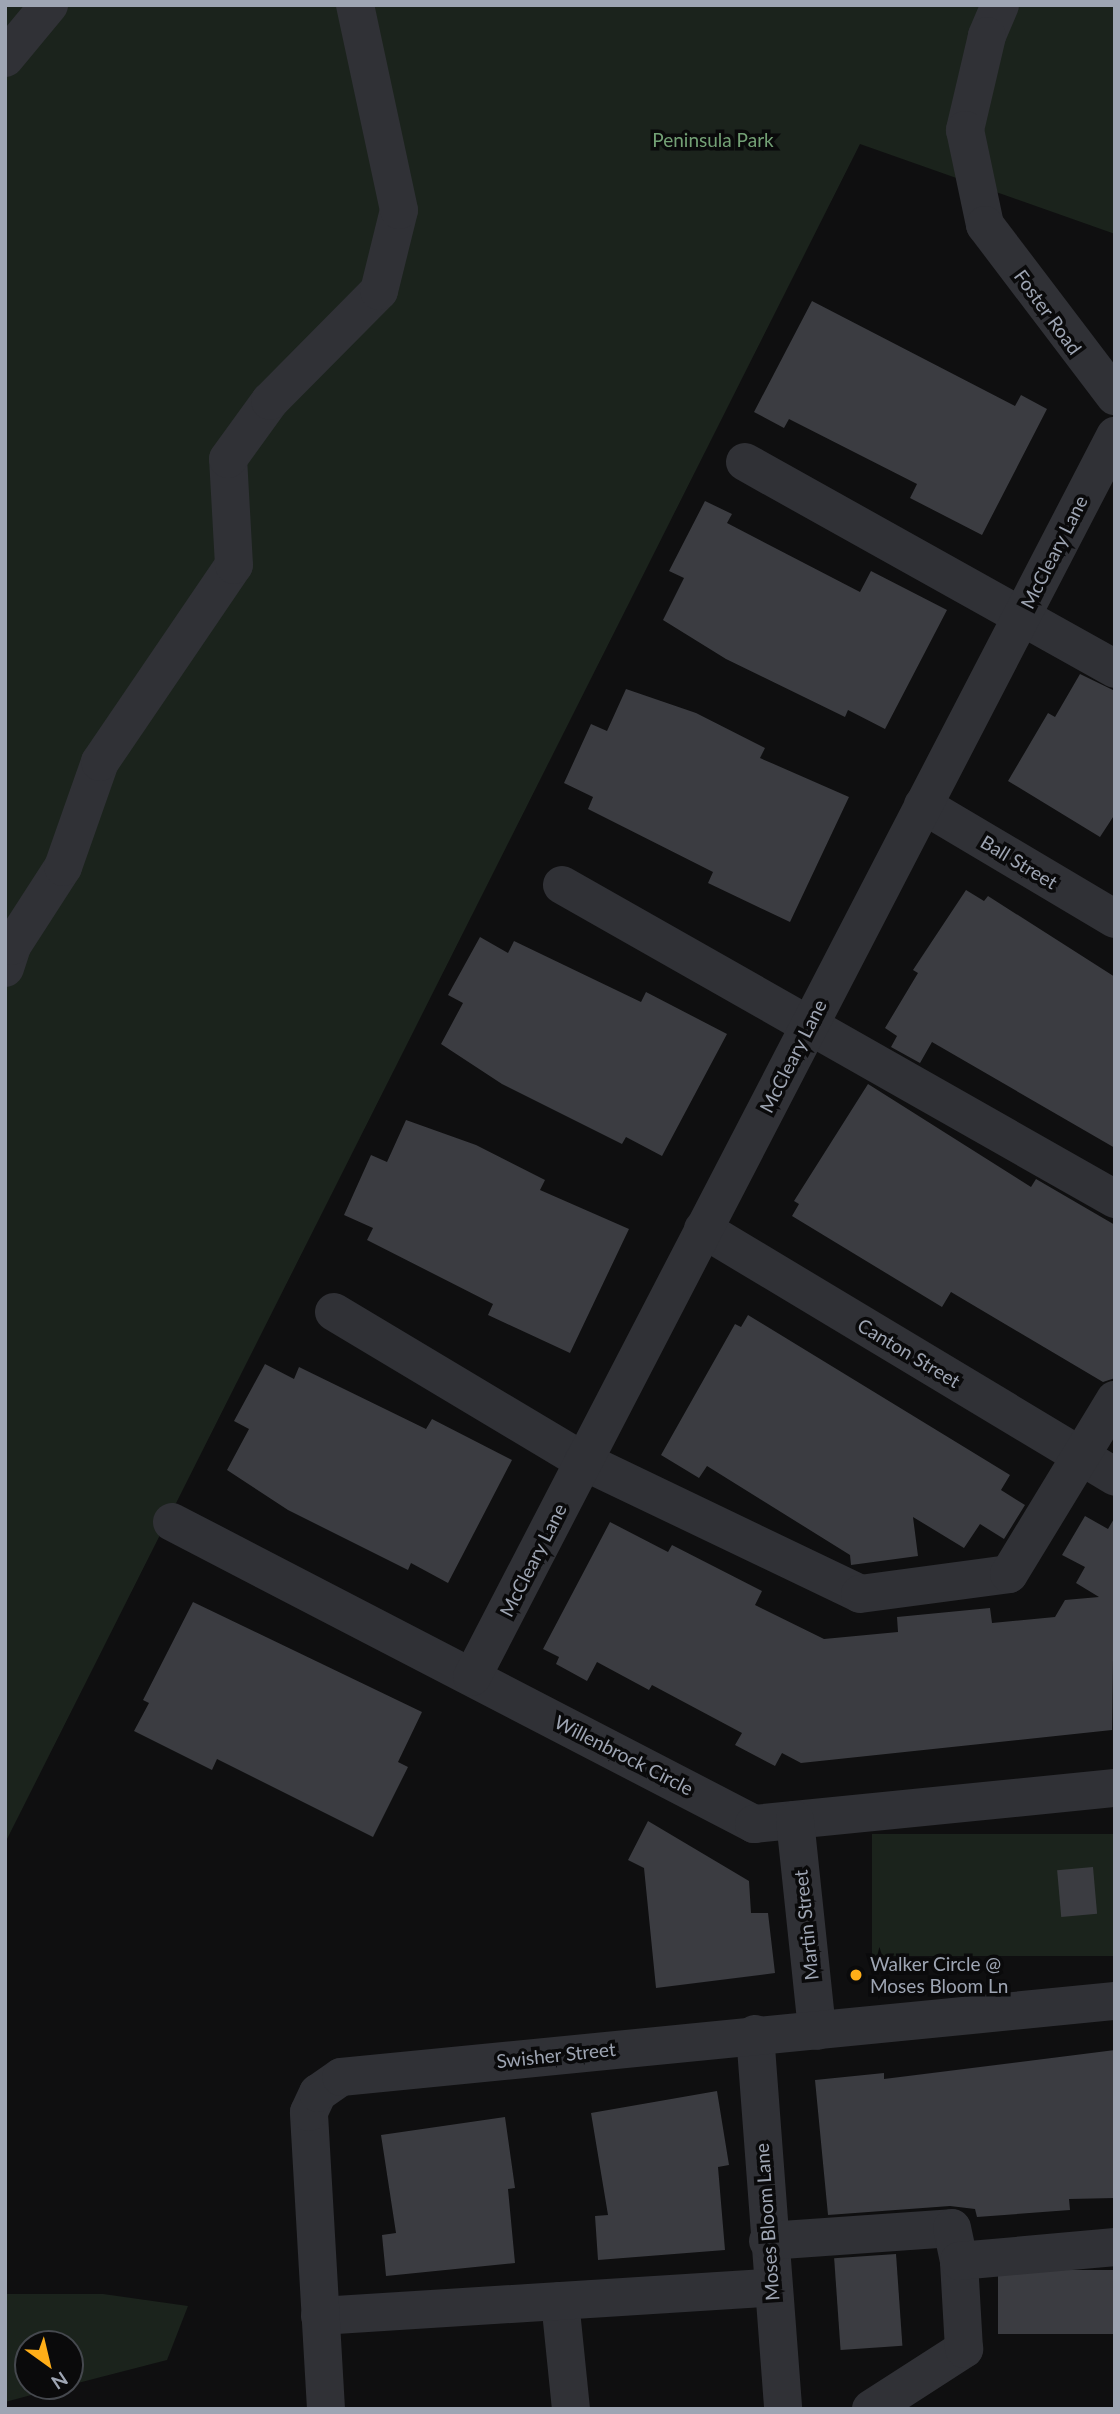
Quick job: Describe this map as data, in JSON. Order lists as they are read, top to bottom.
{
  "streets": {
    "street": [
      "Foster Road",
      "McCleary Lane",
      "Ball Street",
      "Canton Street",
      "Willenbrock Circle",
      "Martin Street",
      "Swisher Street",
      "Moses Bloom Lane"
    ]
  },
  "crossings": [
    ["McCleary Lane", "Ball Street"],
    ["McCleary Lane", "Canton Street"],
    ["McCleary Lane", "Willenbrock Circle"],
    ["Willenbrock Circle", "Martin Street"],
    ["Martin Street", "Swisher Street"],
    ["Swisher Street", "Moses Bloom Lane"]
  ],
  "parks": ["Peninsula Park"],
  "places": ["Walker Circle @ Moses Bloom Ln"],
  "north": "bottom right"
}
